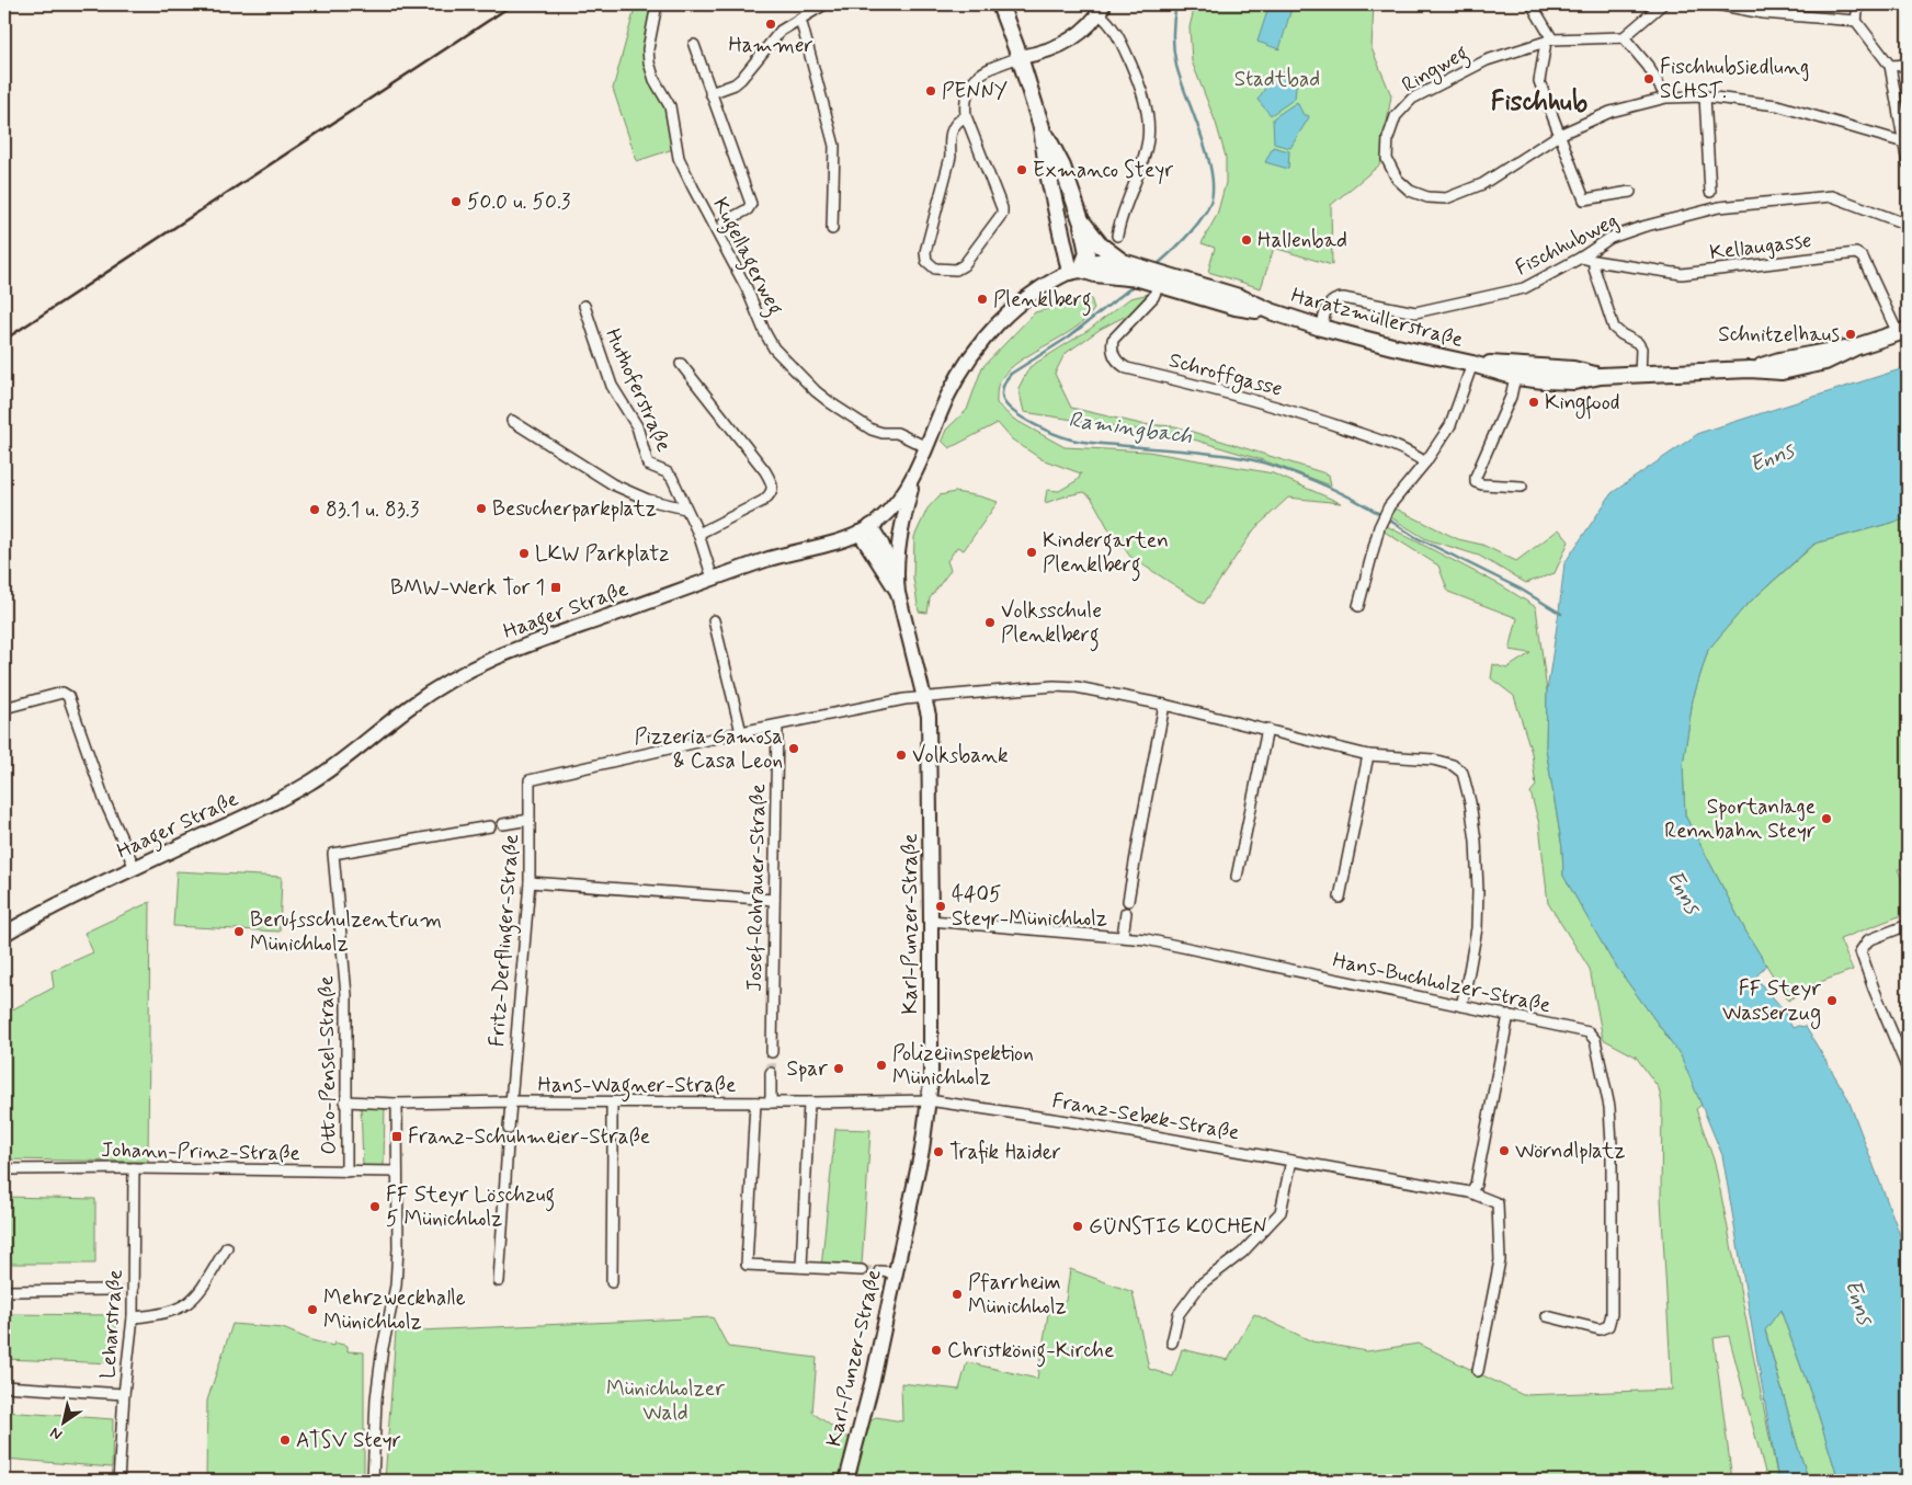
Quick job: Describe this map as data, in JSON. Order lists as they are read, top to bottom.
{
  "streets": {
    "main road": ["Haratzmüllerstraße", "Haager Straße", "Karl-Punzer-Straße"],
    "street": [
      "Ringweg",
      "Fischhubweg",
      "Kellaugasse",
      "Kugellagerweg",
      "Schroffgasse",
      "Huthoferstraße",
      "Josef-Rohrauer-Straße",
      "Fritz-Derflinger-Straße",
      "Hans-Buchholzer-Straße",
      "Otto-Pensel-Straße",
      "Hans-Wagner-Straße",
      "Franz-Sebek-Straße",
      "Johann-Prinz-Straße",
      "Leharstraße"
    ]
  },
  "crossings": [
    ["Fischhubweg", "Kellaugasse"],
    ["Fischhubweg", "Haratzmüllerstraße"],
    ["Kellaugasse", "Haratzmüllerstraße"],
    ["Kugellagerweg", "Haager Straße"],
    ["Haratzmüllerstraße", "Schroffgasse"],
    ["Haratzmüllerstraße", "Haager Straße"],
    ["Huthoferstraße", "Haager Straße"],
    ["Haager Straße", "Karl-Punzer-Straße"],
    ["Karl-Punzer-Straße", "Hans-Buchholzer-Straße"],
    ["Karl-Punzer-Straße", "Hans-Wagner-Straße"],
    ["Karl-Punzer-Straße", "Franz-Sebek-Straße"],
    ["Fritz-Derflinger-Straße", "Hans-Wagner-Straße"],
    ["Otto-Pensel-Straße", "Hans-Wagner-Straße"],
    ["Otto-Pensel-Straße", "Johann-Prinz-Straße"],
    ["Hans-Wagner-Straße", "Franz-Sebek-Straße"],
    ["Johann-Prinz-Straße", "Leharstraße"]
  ],
  "districts": ["Fischhub"],
  "water": ["Ramingbach", "Enns"],
  "parks": ["Stadtbad", "Münichholzer Wald"],
  "places": {
    "other": [
      "Hammer",
      "Fischhubsiedlung SCHST.",
      "PENNY",
      "Exmanco Steyr",
      "50.0 u. 50.3",
      "Hallenbad",
      "Plenklberg",
      "Schnitzelhaus",
      "Kingfood",
      "Besucherparkplatz",
      "83.1 u. 83.3",
      "Kindergarten Plenklberg",
      "LKW Parkplatz",
      "Volksschule Plenklberg",
      "Pizzeria Gamosa & Casa Leon",
      "Volksbank",
      "Sportanlage Rennbahn Steyr",
      "4405 Steyr-Münichholz",
      "Berufsschulzentrum Münichholz",
      "FF Steyr Wasserzug",
      "Polizeiinspektion Münichholz",
      "Spar",
      "Wörndlplatz",
      "Trafik Haider",
      "FF Steyr Löschzug 5 Münichholz",
      "GÜNSTIG KOCHEN",
      "Pfarrheim Münichholz",
      "Mehrzweckhalle Münichholz",
      "Christkönig-Kirche",
      "ATSV Steyr"
    ],
    "transit": ["BMW-Werk Tor 1", "Franz-Schuhmeier-Straße"]
  },
  "north": "bottom left"
}
